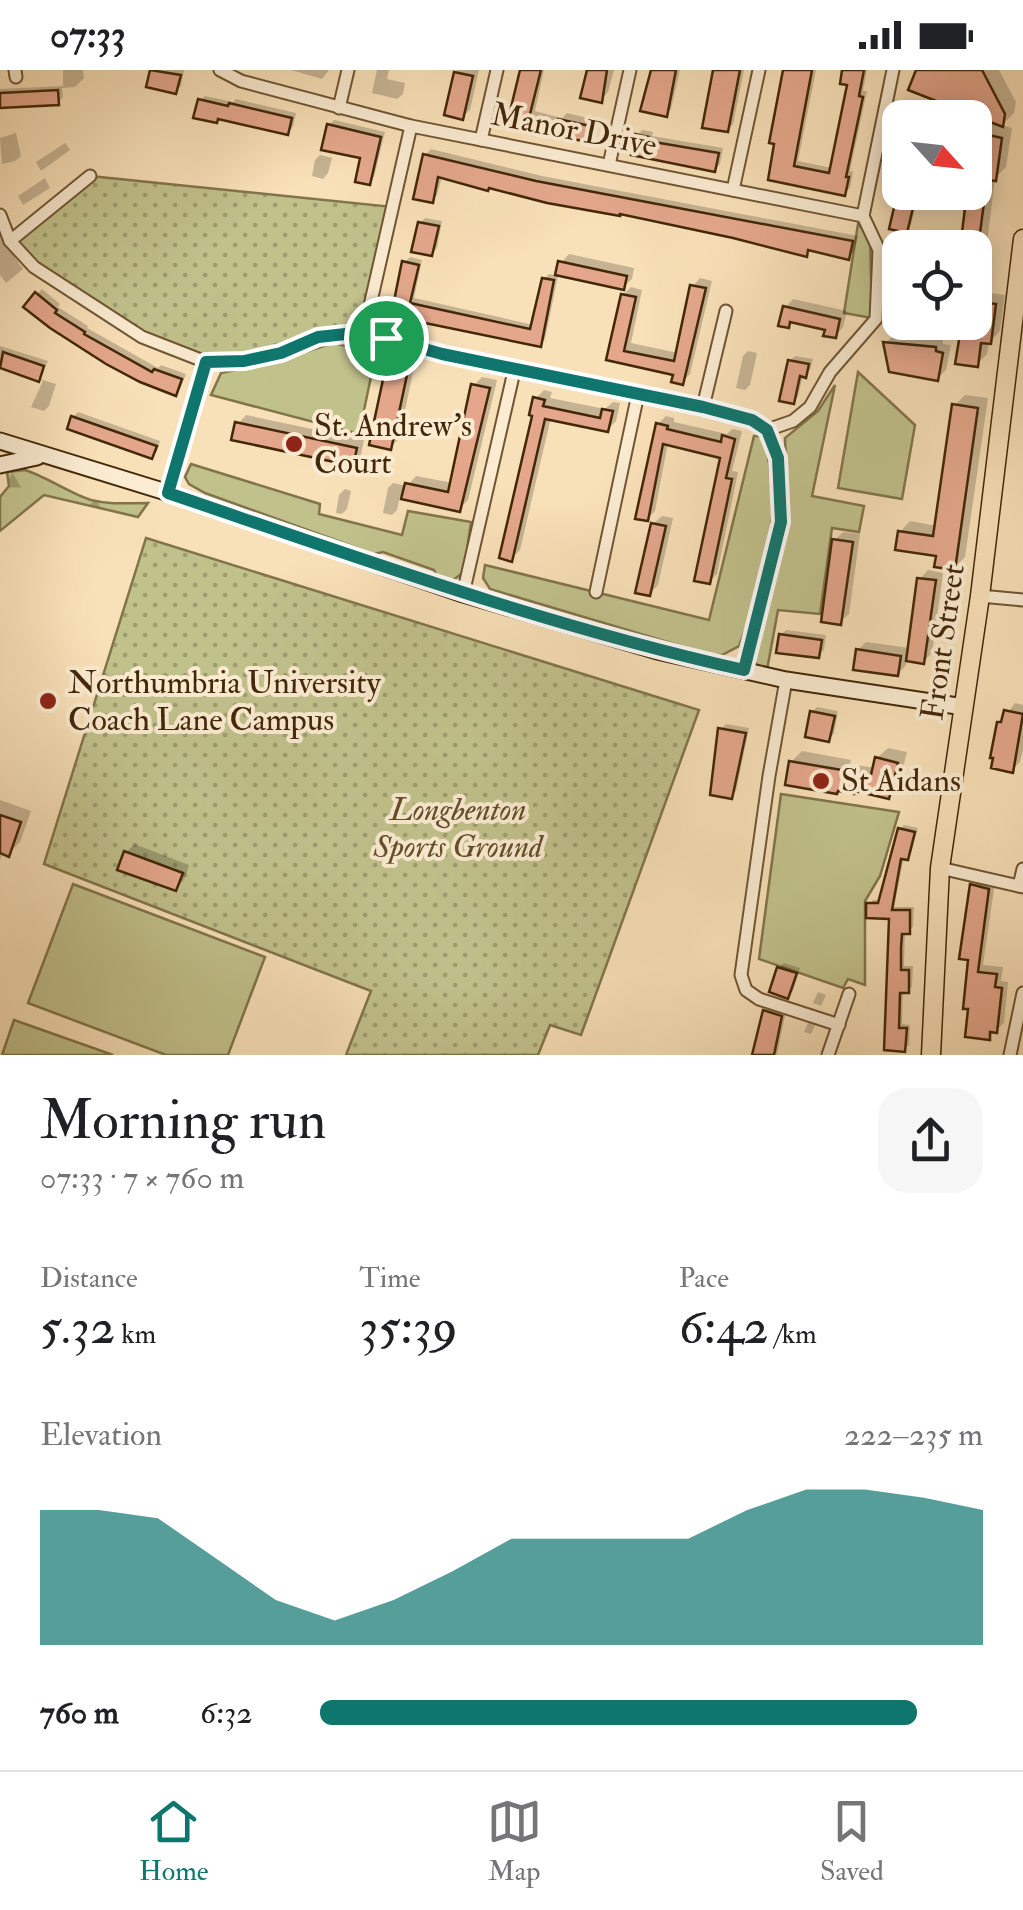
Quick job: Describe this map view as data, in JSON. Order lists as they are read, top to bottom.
{
  "streets": {
    "main road": ["Front Street"],
    "street": ["Manor Drive"]
  },
  "parks": ["Longbenton Sports Ground"],
  "places": ["St. Andrew’s Court", "Northumbria University Coach Lane Campus", "St Aidans"],
  "north": "bottom right",
  "page": {
    "status": "07:33",
    "heading": ["Morning run", "07:33 · 7 × 760 m"],
    "stats": [
      ["Distance", "5.32 km"],
      ["Time", "35:39"],
      ["Pace", "6:42 /km"]
    ],
    "chart": ["Elevation", "222–235 m"],
    "list": [
      {
        "name": "760 m",
        "note": "6:32"
      }
    ],
    "tabs": ["Home", "Map", "Saved"]
  }
}
